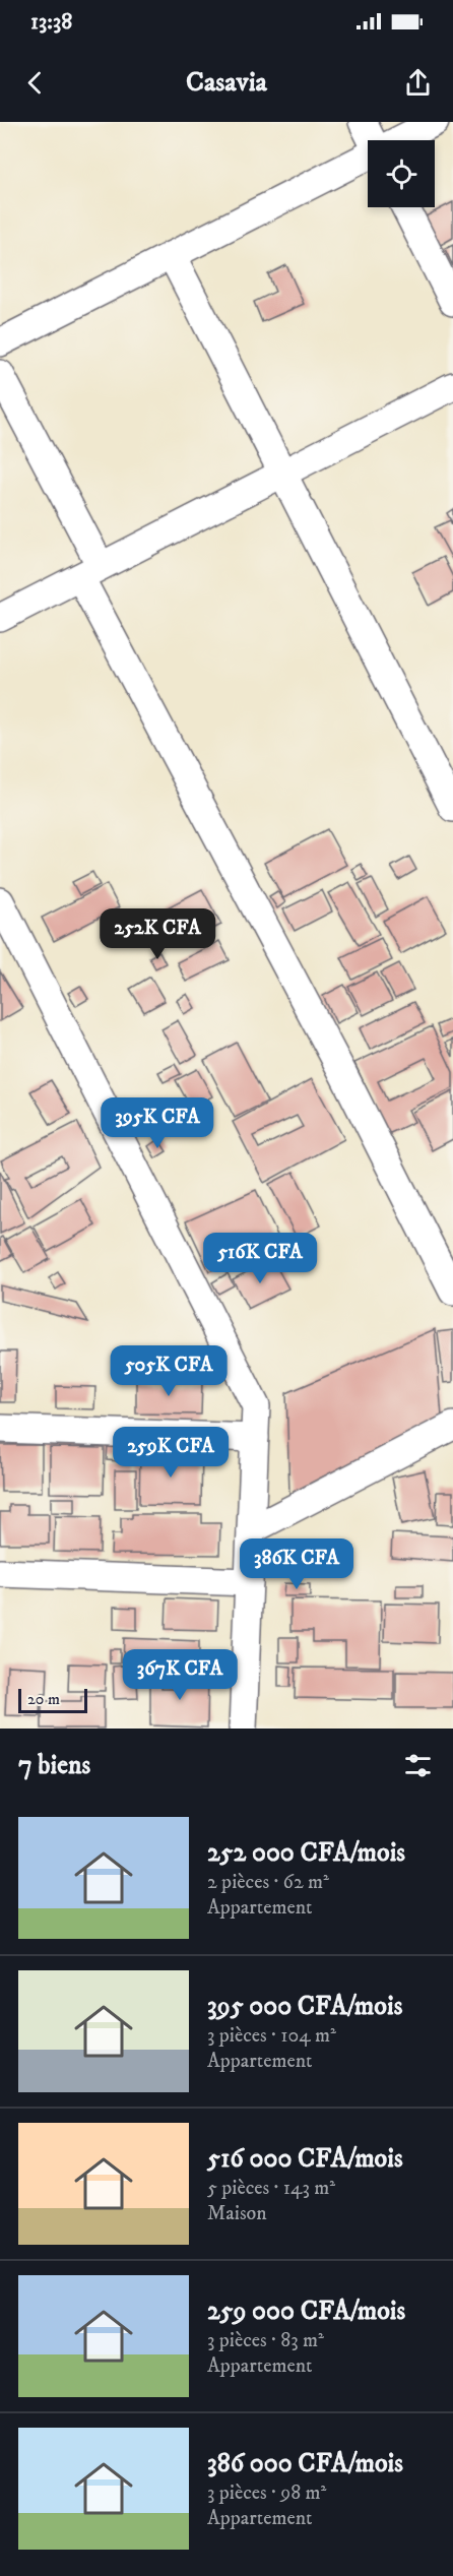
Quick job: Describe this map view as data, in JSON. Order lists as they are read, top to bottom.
{
  "scale_bar": "20 m",
  "page": {
    "status": "13:38",
    "header": "Casavia",
    "price": [
      "252K CFA",
      "395K CFA",
      "516K CFA",
      "505K CFA",
      "259K CFA",
      "386K CFA",
      "367K CFA"
    ],
    "scale": "20 m",
    "heading": "7 biens",
    "list": [
      {
        "name": "252 000 CFA/mois",
        "note": "2 pièces · 62 m² · Appartement"
      },
      {
        "name": "395 000 CFA/mois",
        "note": "3 pièces · 104 m² · Appartement"
      },
      {
        "name": "516 000 CFA/mois",
        "note": "5 pièces · 143 m² · Maison"
      },
      {
        "name": "259 000 CFA/mois",
        "note": "3 pièces · 83 m² · Appartement"
      },
      {
        "name": "386 000 CFA/mois",
        "note": "3 pièces · 98 m² · Appartement"
      }
    ]
  }
}
